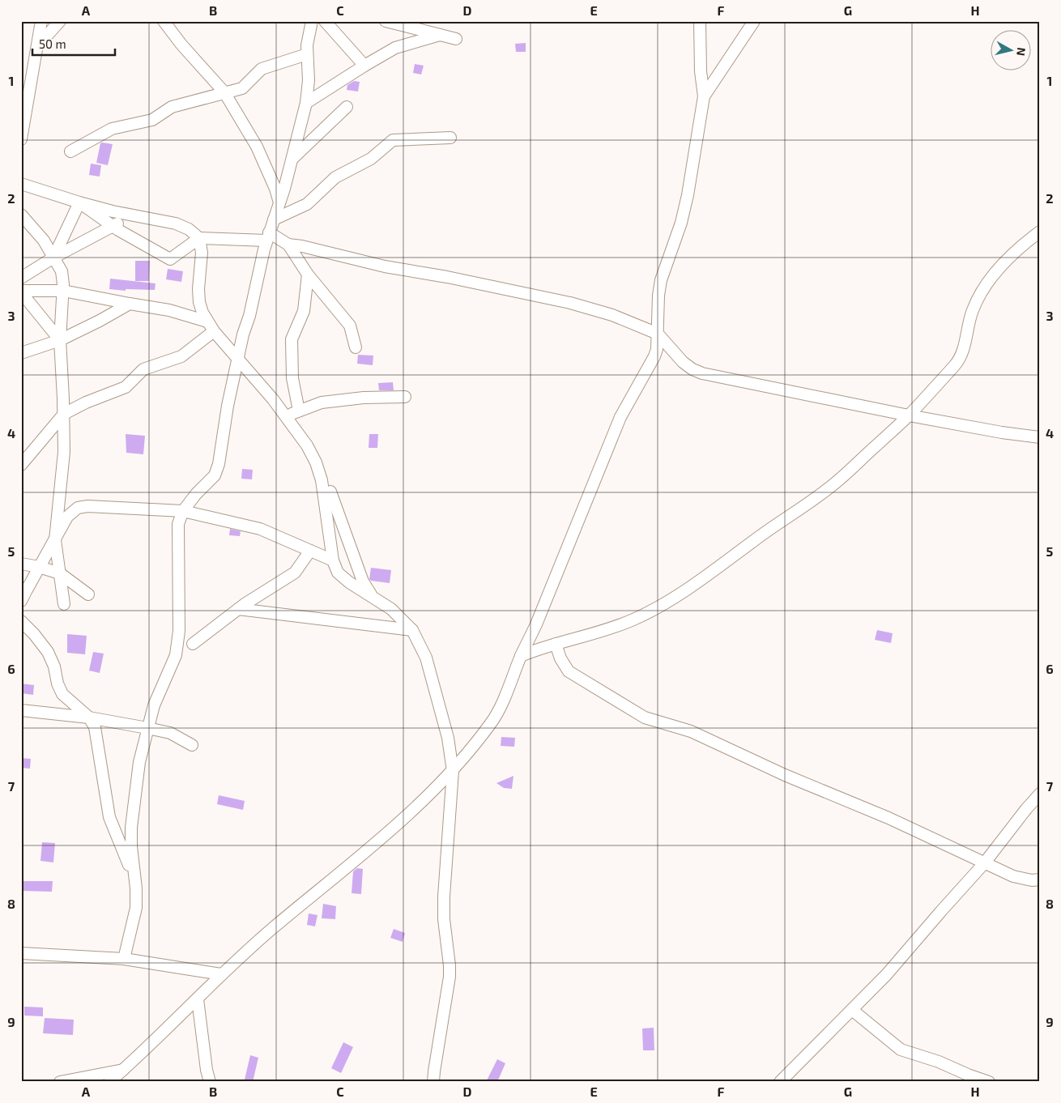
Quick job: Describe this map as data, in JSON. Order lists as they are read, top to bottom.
{
  "scale_bar": "50 m",
  "north": "right",
  "grid": {
    "columns": [
      "A",
      "B",
      "C",
      "D",
      "E",
      "F",
      "G",
      "H"
    ],
    "rows": [
      "1",
      "2",
      "3",
      "4",
      "5",
      "6",
      "7",
      "8",
      "9"
    ]
  }
}
